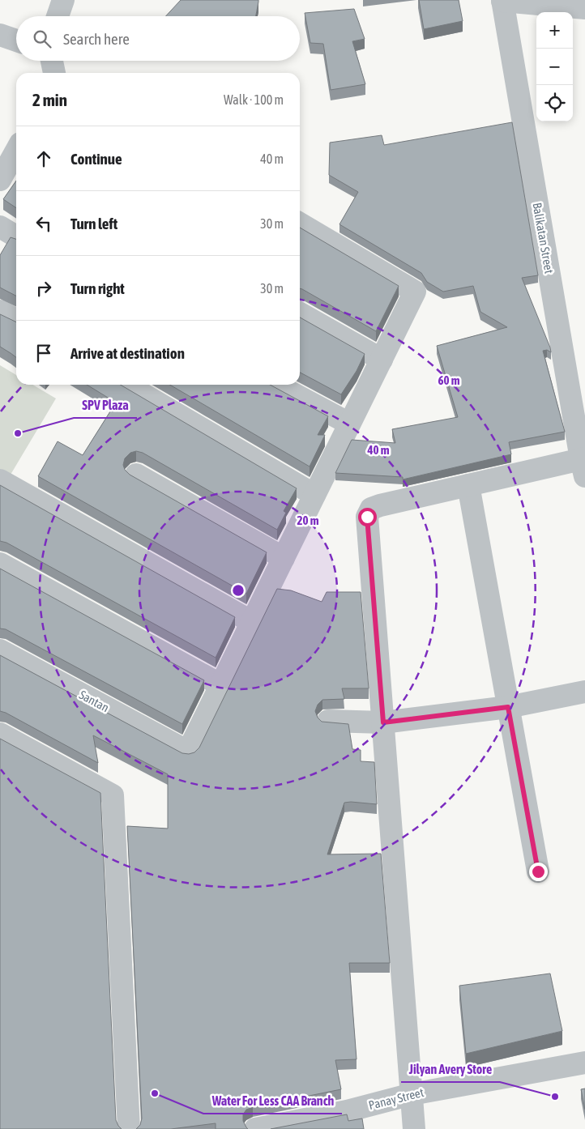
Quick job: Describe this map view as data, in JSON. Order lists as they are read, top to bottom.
{
  "streets": {
    "street": ["Balikatan Street", "Santan", "Panay Street"]
  },
  "places": ["SPV Plaza", "Water For Less CAA Branch", "Jilyan Avery Store"],
  "page": {
    "map_buttons": ["+", "−"],
    "search": "Search here",
    "heading": ["2 min", "Walk · 100 m"],
    "list": [
      ["Continue", "40 m"],
      ["Turn left", "30 m"],
      ["Turn right", "30 m"],
      "Arrive at destination"
    ]
  },
  "rings": ["60 m", "40 m", "20 m"]
}
